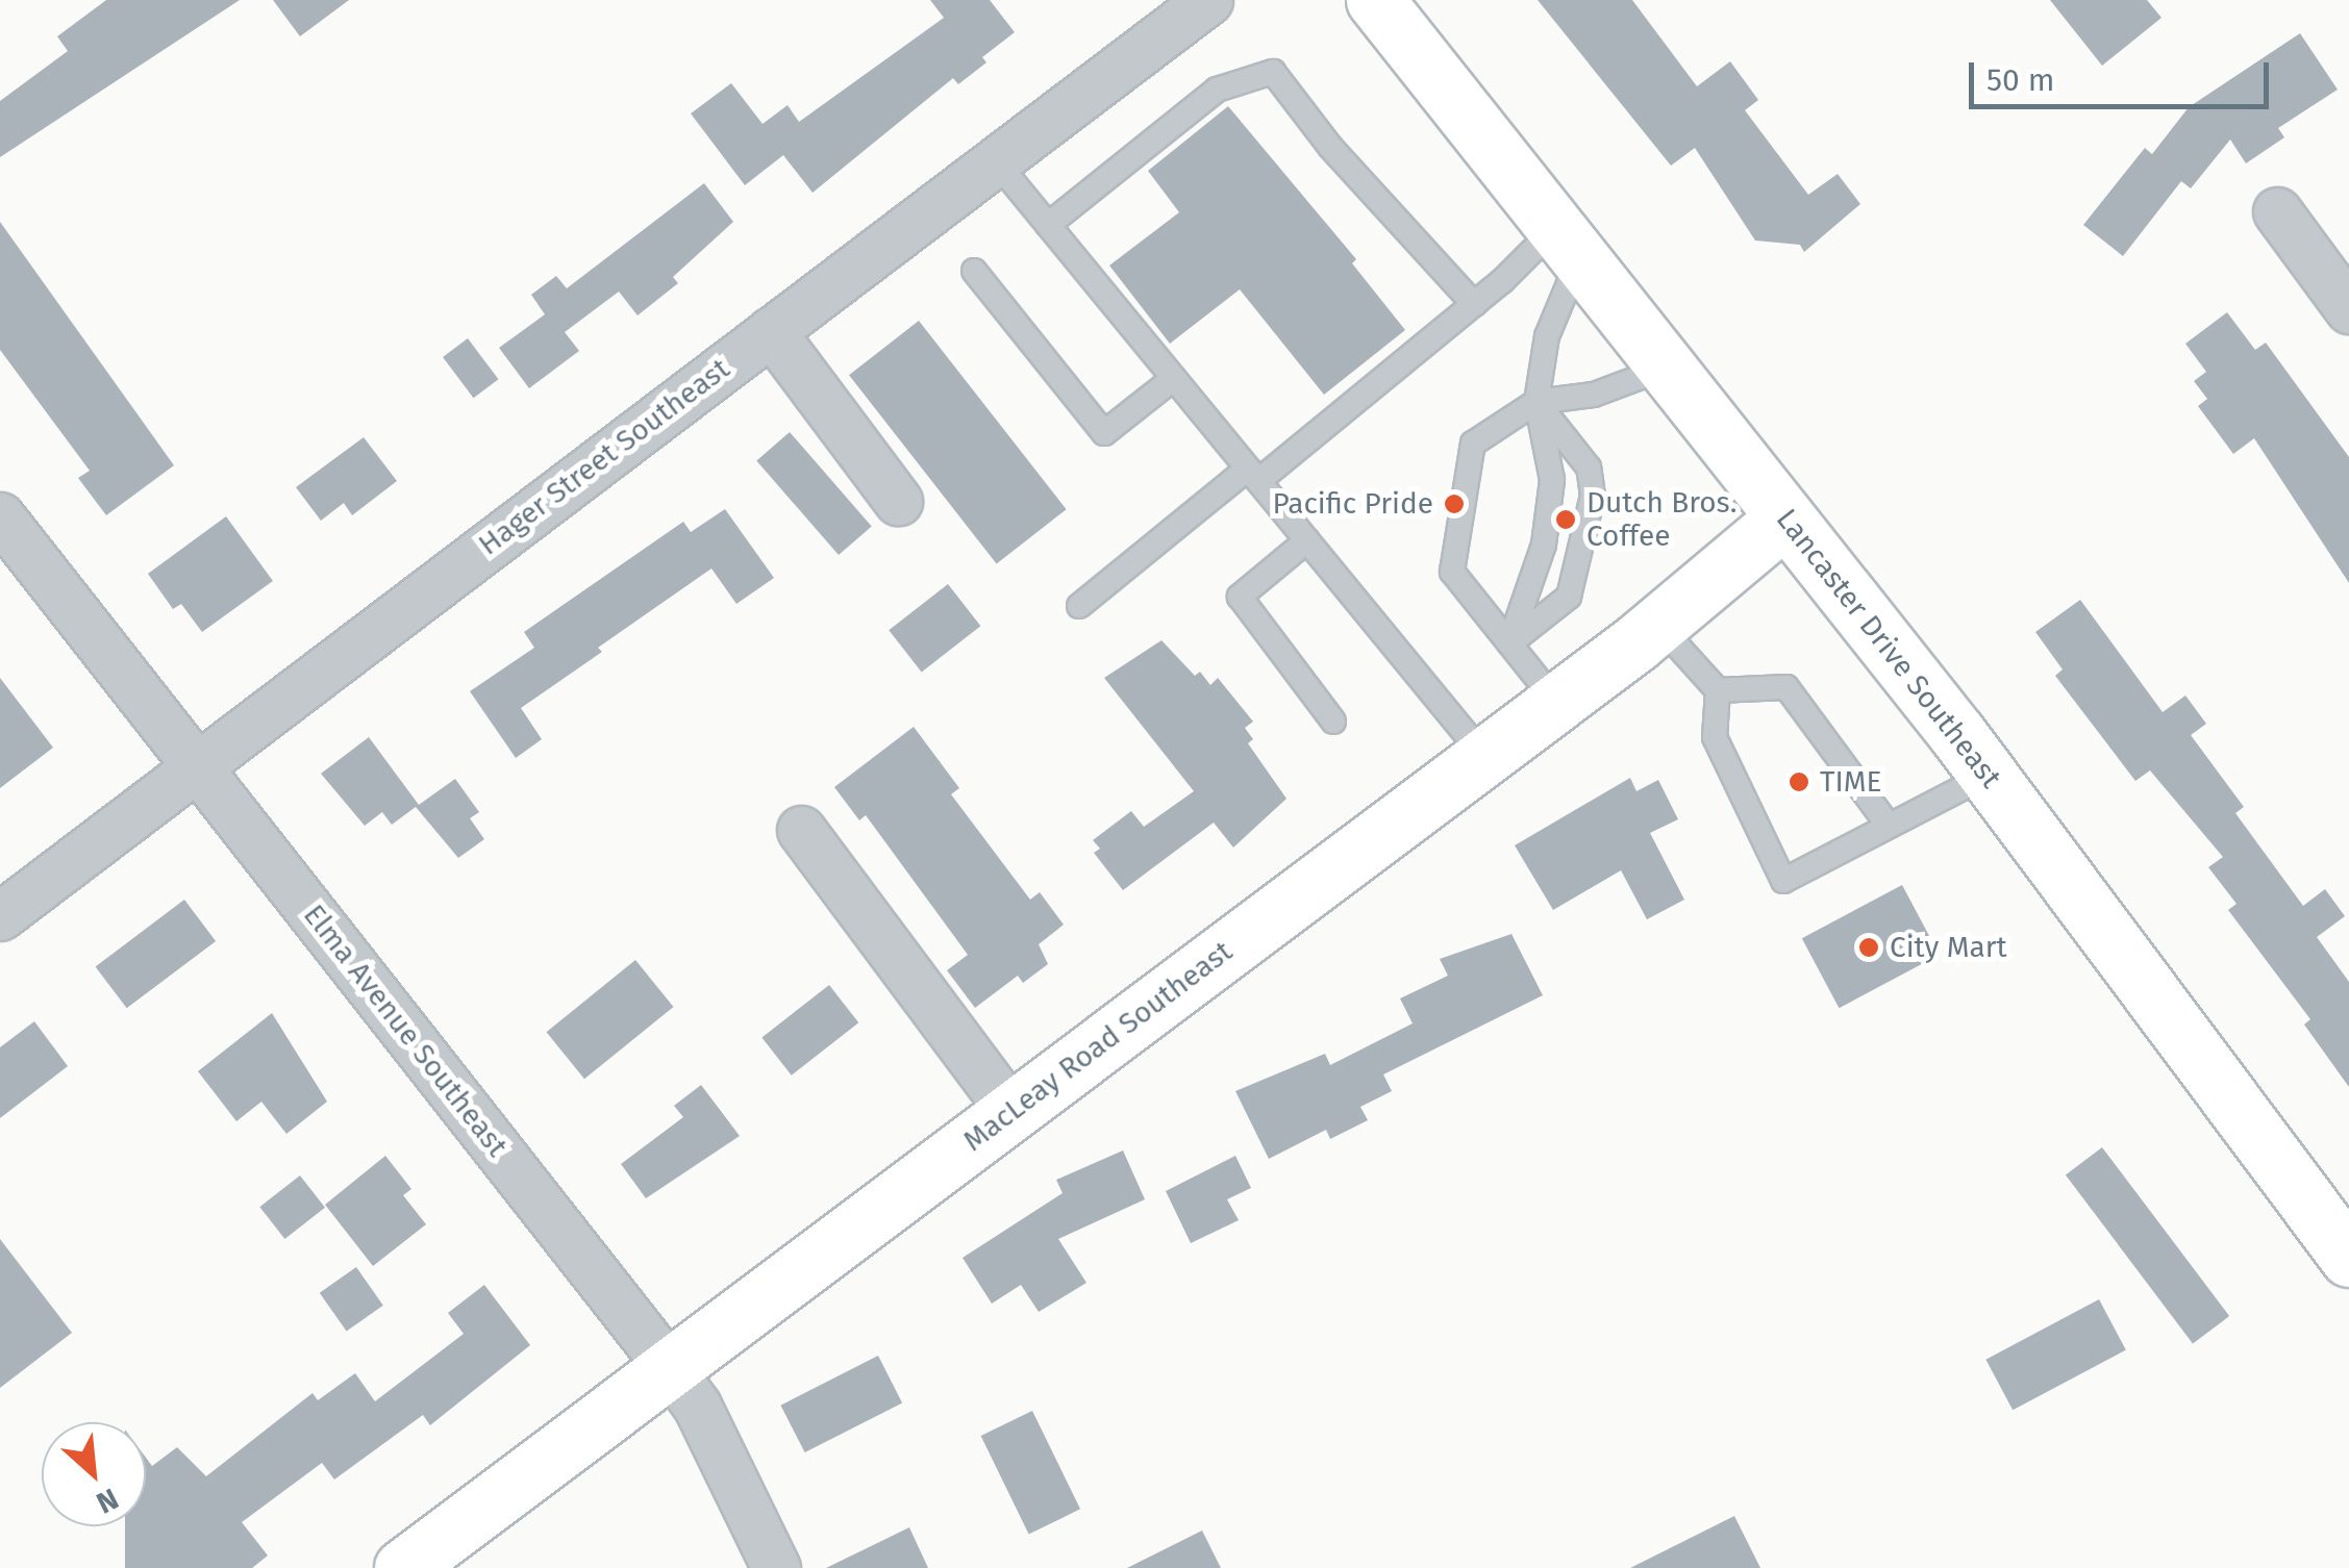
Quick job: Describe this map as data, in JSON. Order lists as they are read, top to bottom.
{
  "streets": {
    "street": [
      "Hager Street Southeast",
      "Lancaster Drive Southeast",
      "Elma Avenue Southeast",
      "MacLeay Road Southeast"
    ]
  },
  "crossings": [
    ["Hager Street Southeast", "Elma Avenue Southeast"],
    ["Lancaster Drive Southeast", "MacLeay Road Southeast"],
    ["Elma Avenue Southeast", "MacLeay Road Southeast"]
  ],
  "places": [
    "Pacific Pride",
    "Dutch Bros. Coffee",
    "TIME",
    "City Mart"
  ],
  "scale_bar": "50 m",
  "north": "bottom right"
}
